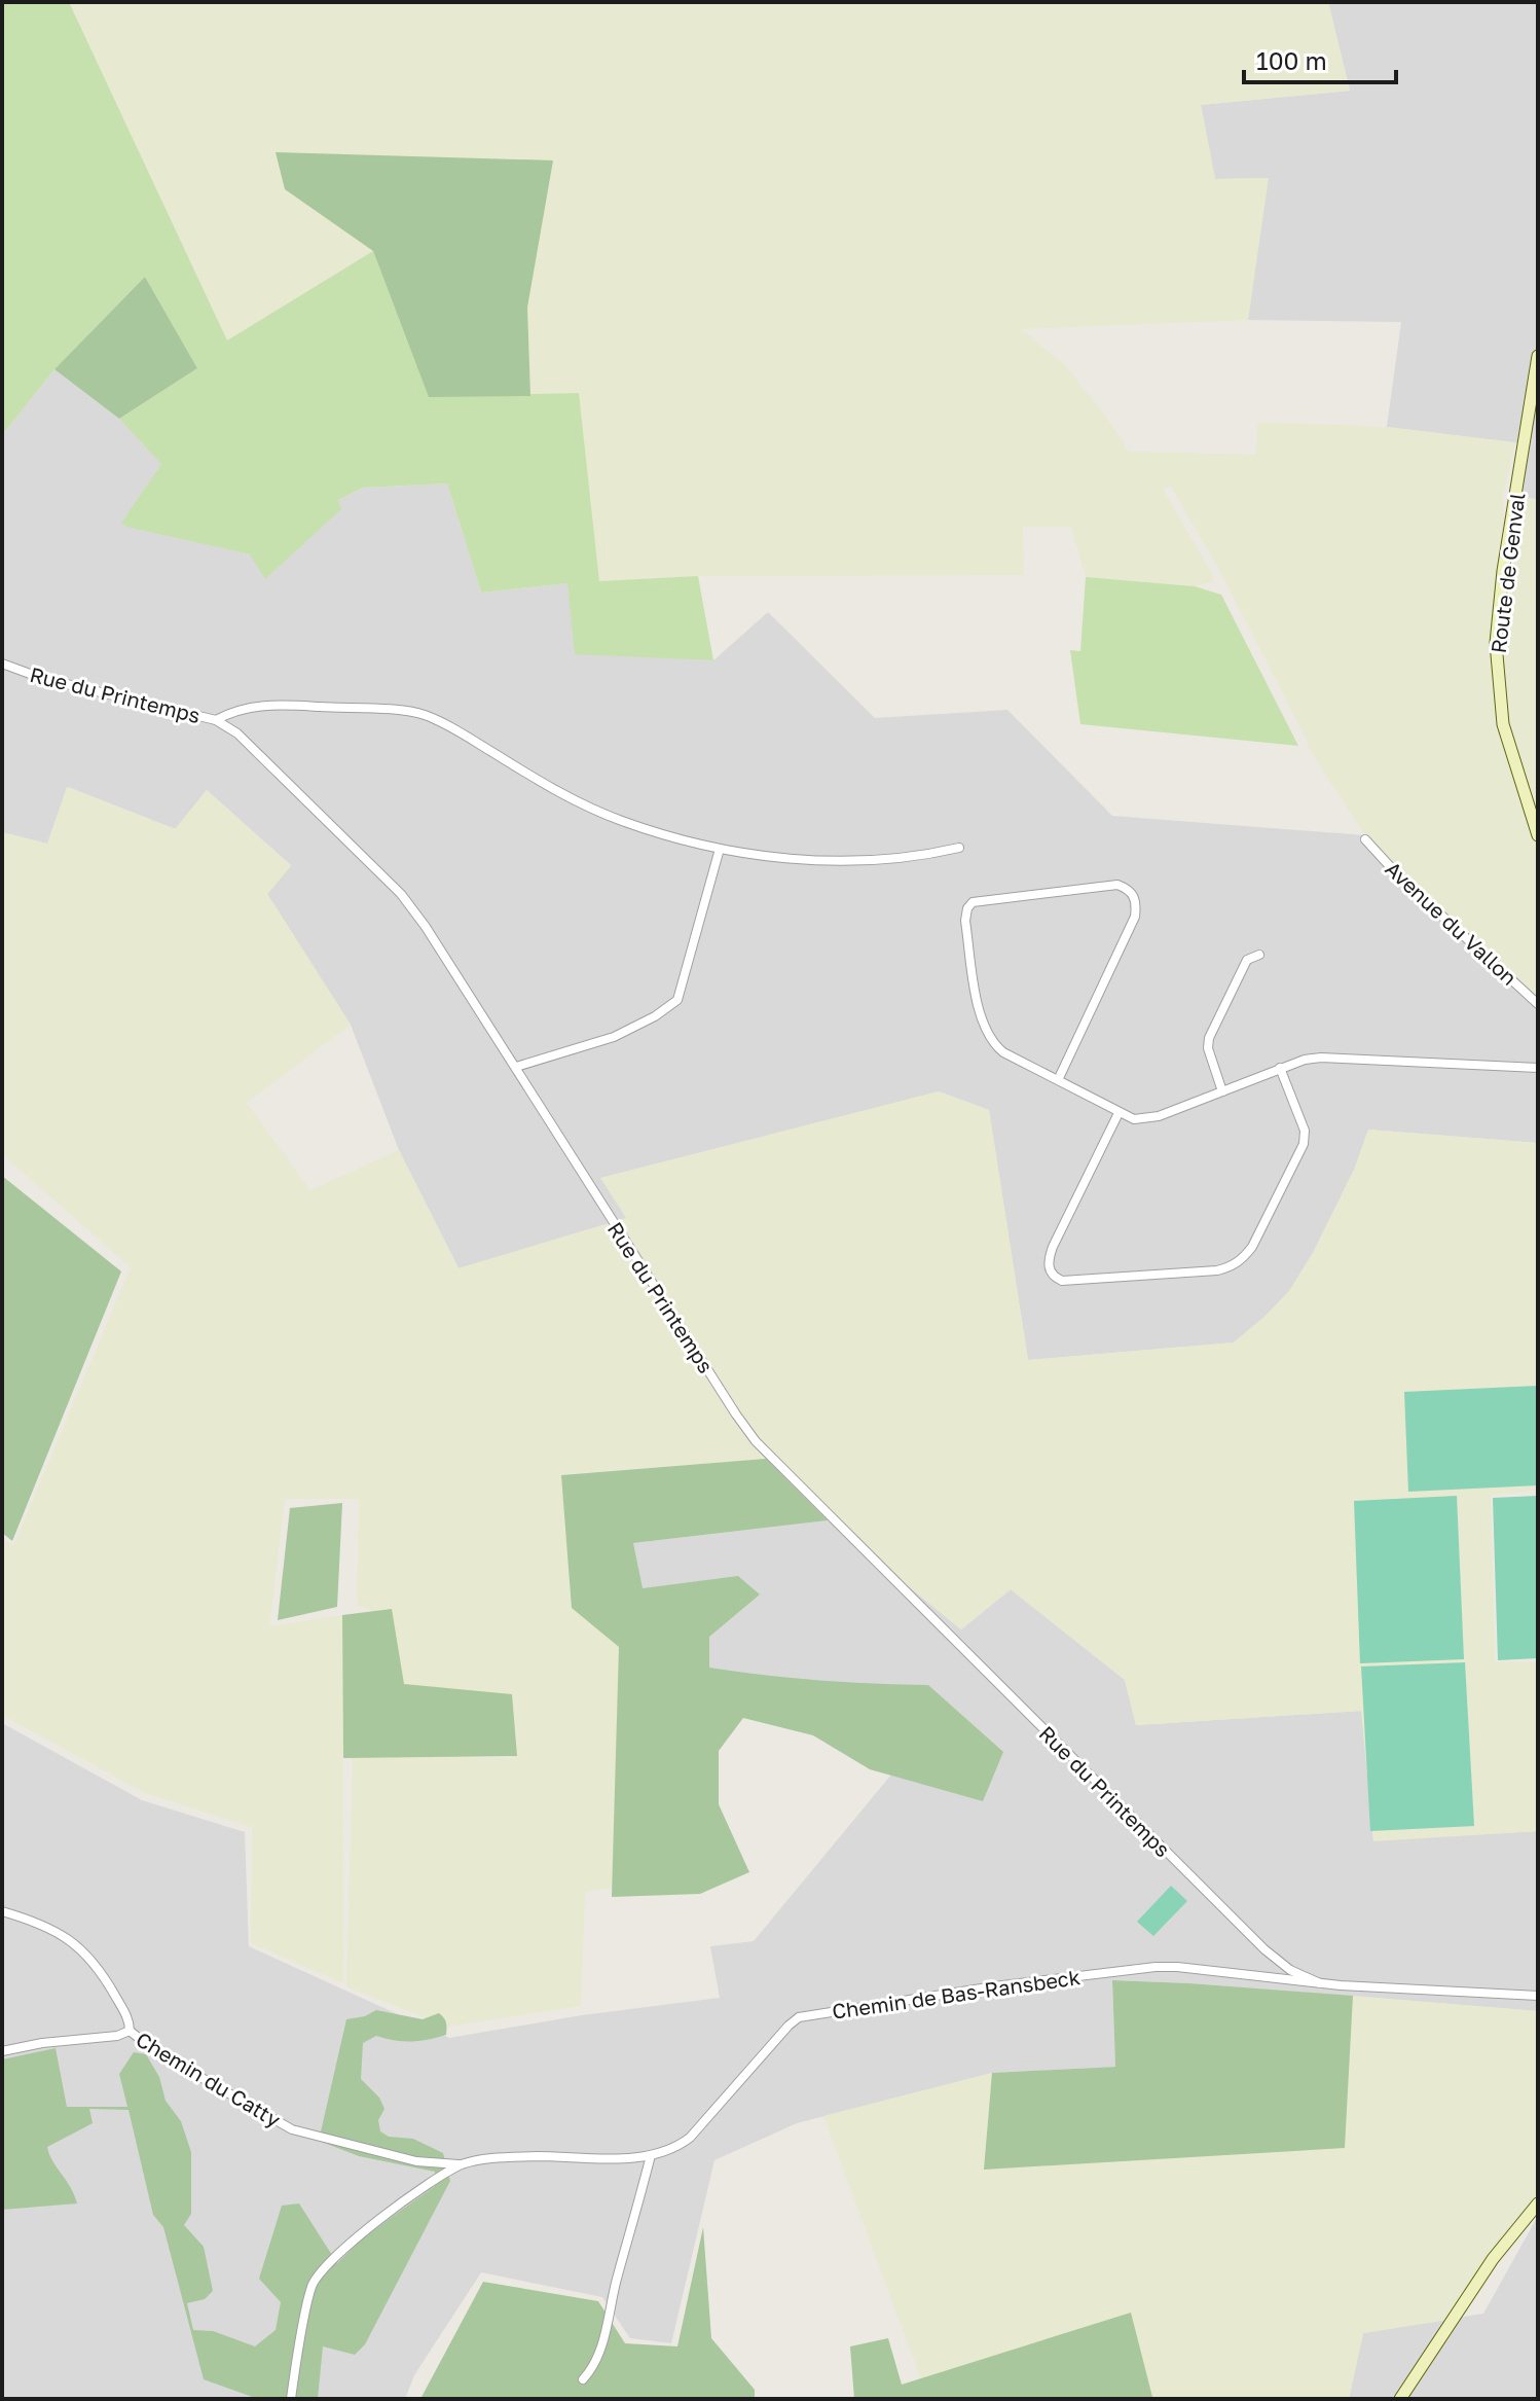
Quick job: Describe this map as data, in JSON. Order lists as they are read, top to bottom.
{
  "streets": {
    "main road": ["Route de Genval"],
    "street": [
      "Rue du Printemps",
      "Avenue du Vallon",
      "Chemin de Bas-Ransbeck",
      "Chemin du Catty"
    ]
  },
  "crossings": [
    ["Rue du Printemps", "Chemin de Bas-Ransbeck"],
    ["Chemin de Bas-Ransbeck", "Chemin du Catty"]
  ],
  "scale_bar": "100 m"
}
